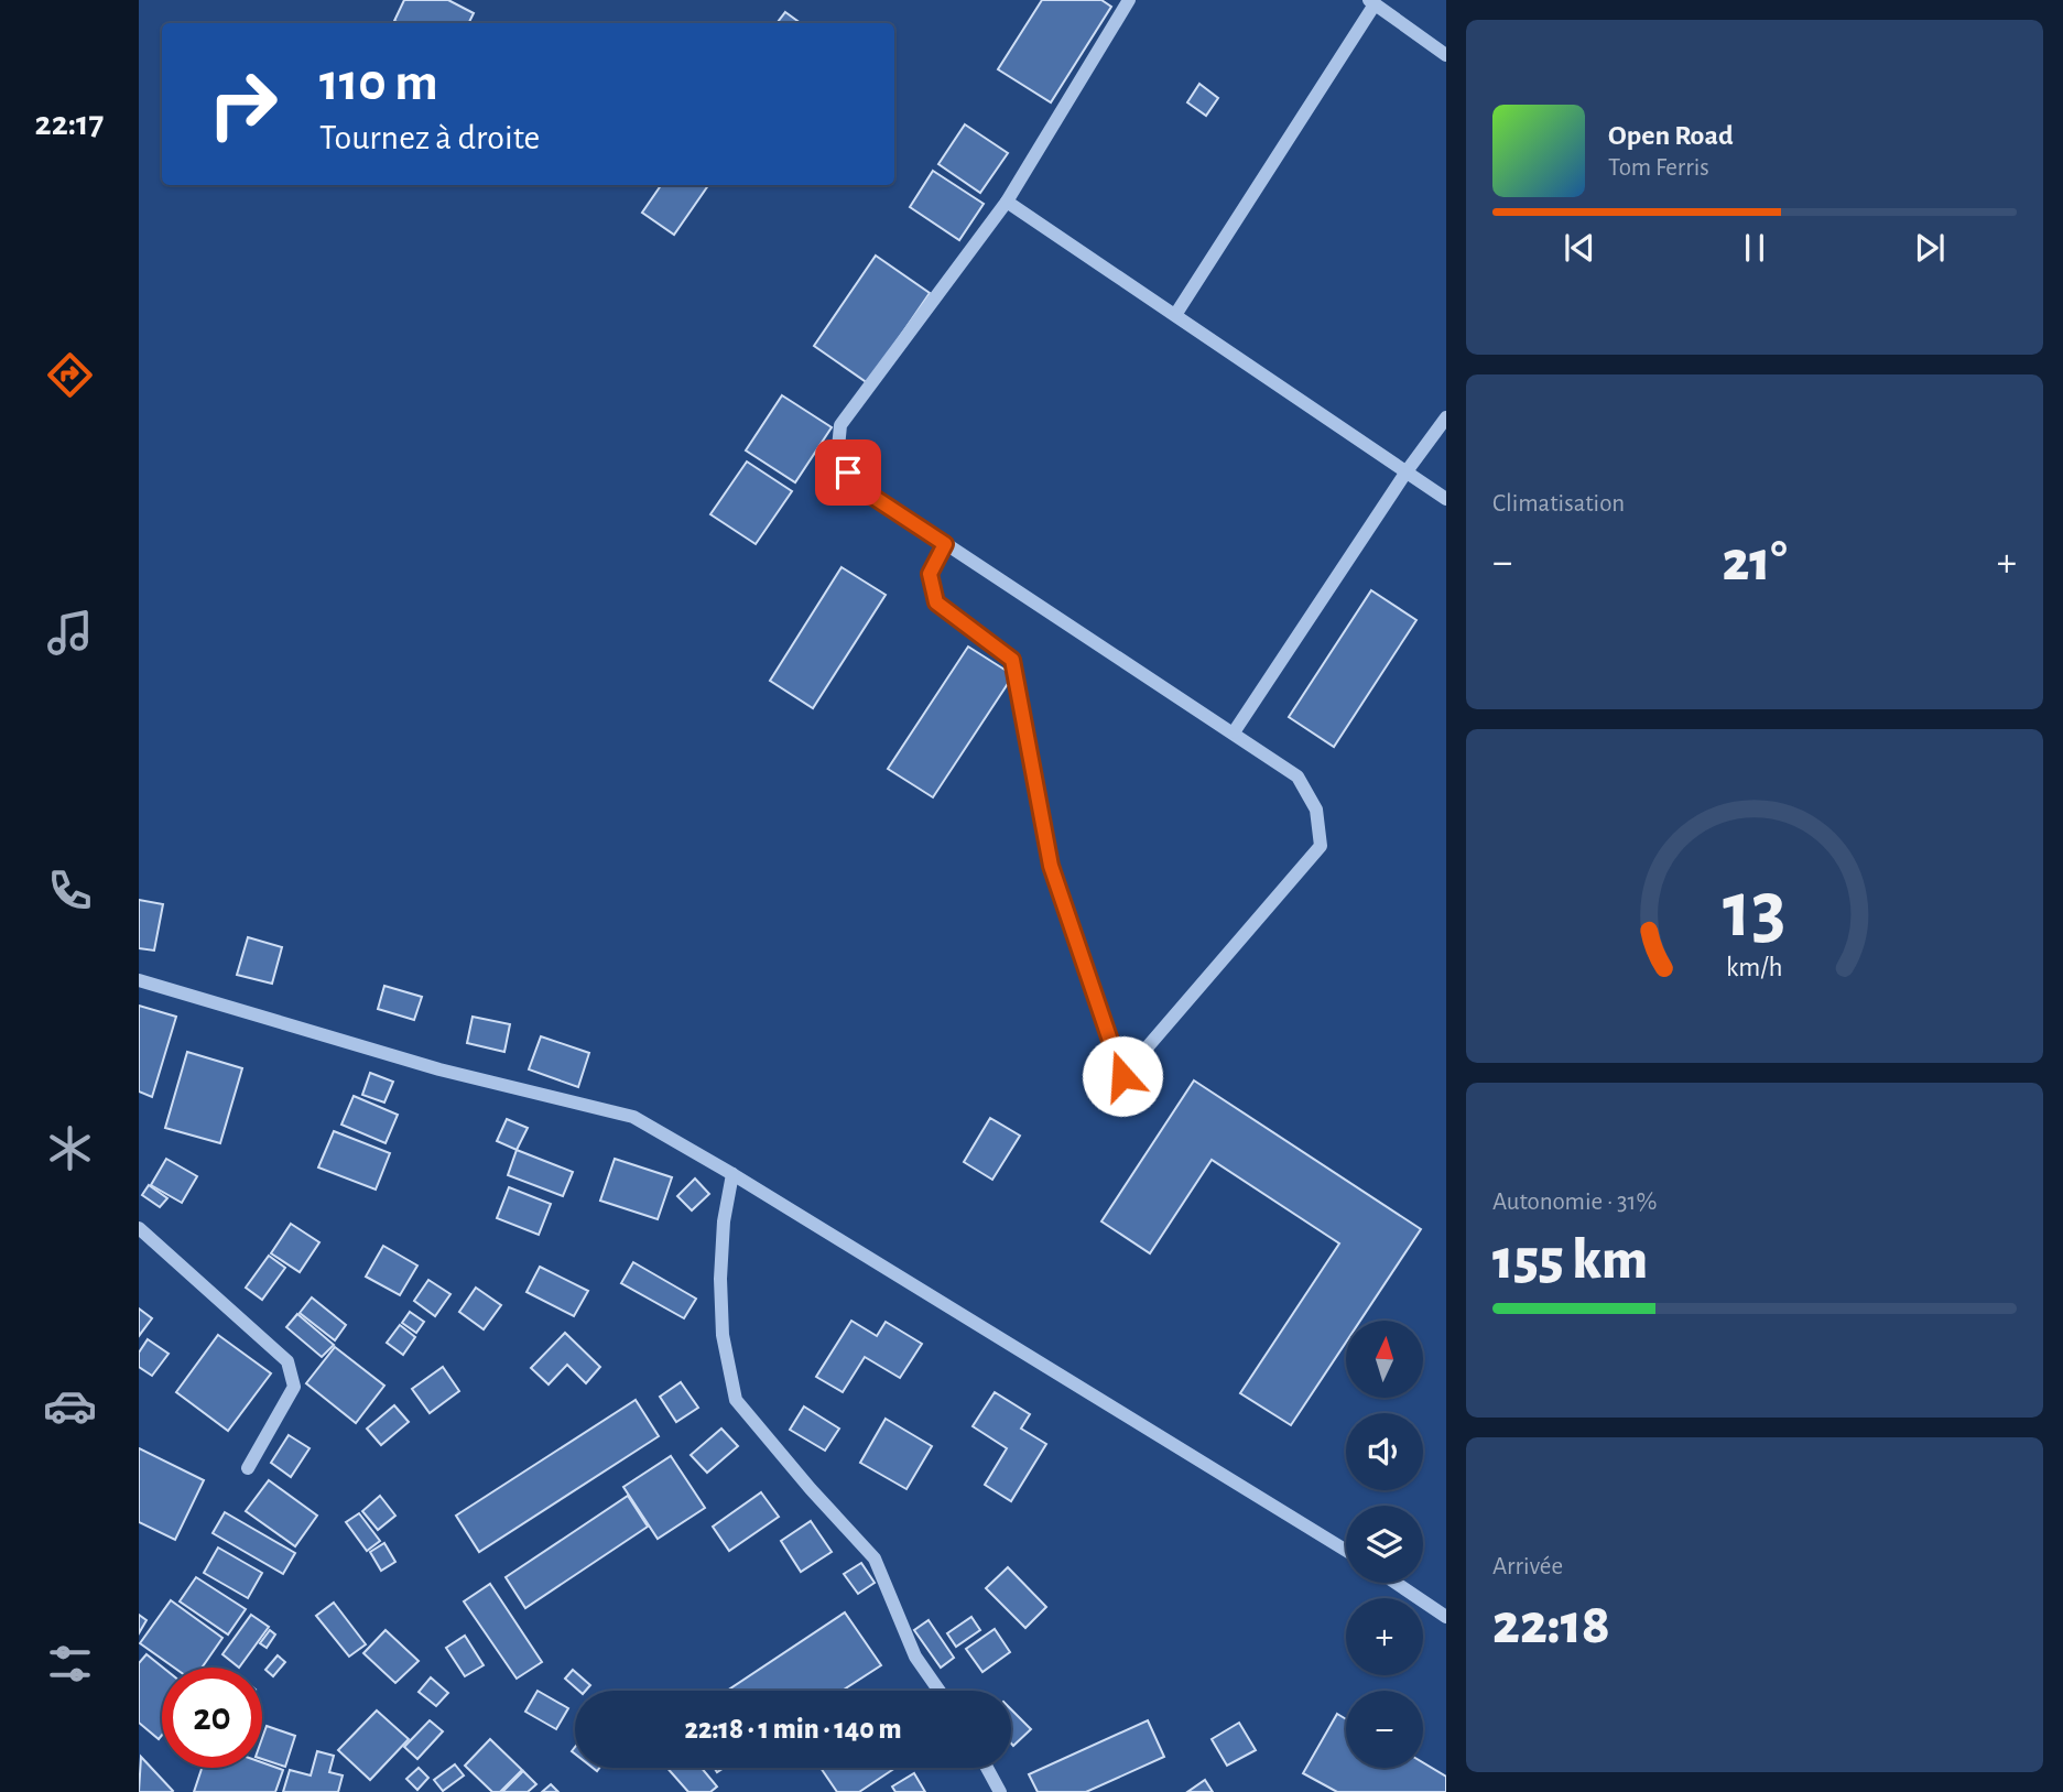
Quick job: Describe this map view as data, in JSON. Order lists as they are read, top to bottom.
{
  "north": "top",
  "page": {
    "tabs": "22:17",
    "turn": ["110 m", "Tournez à droite"],
    "song": ["Open Road", "Tom Ferris"],
    "tile": [
      "Climatisation",
      ["Autonomie · 31%", "155 km"],
      ["Arrivée", "22:18"]
    ],
    "heat": ["−", "21°", "+"],
    "map_buttons": ["+", "−"],
    "limit": "20",
    "trip": "22:18 · 1 min · 140 m",
    "gauge": ["13", "km/h"]
  }
}
